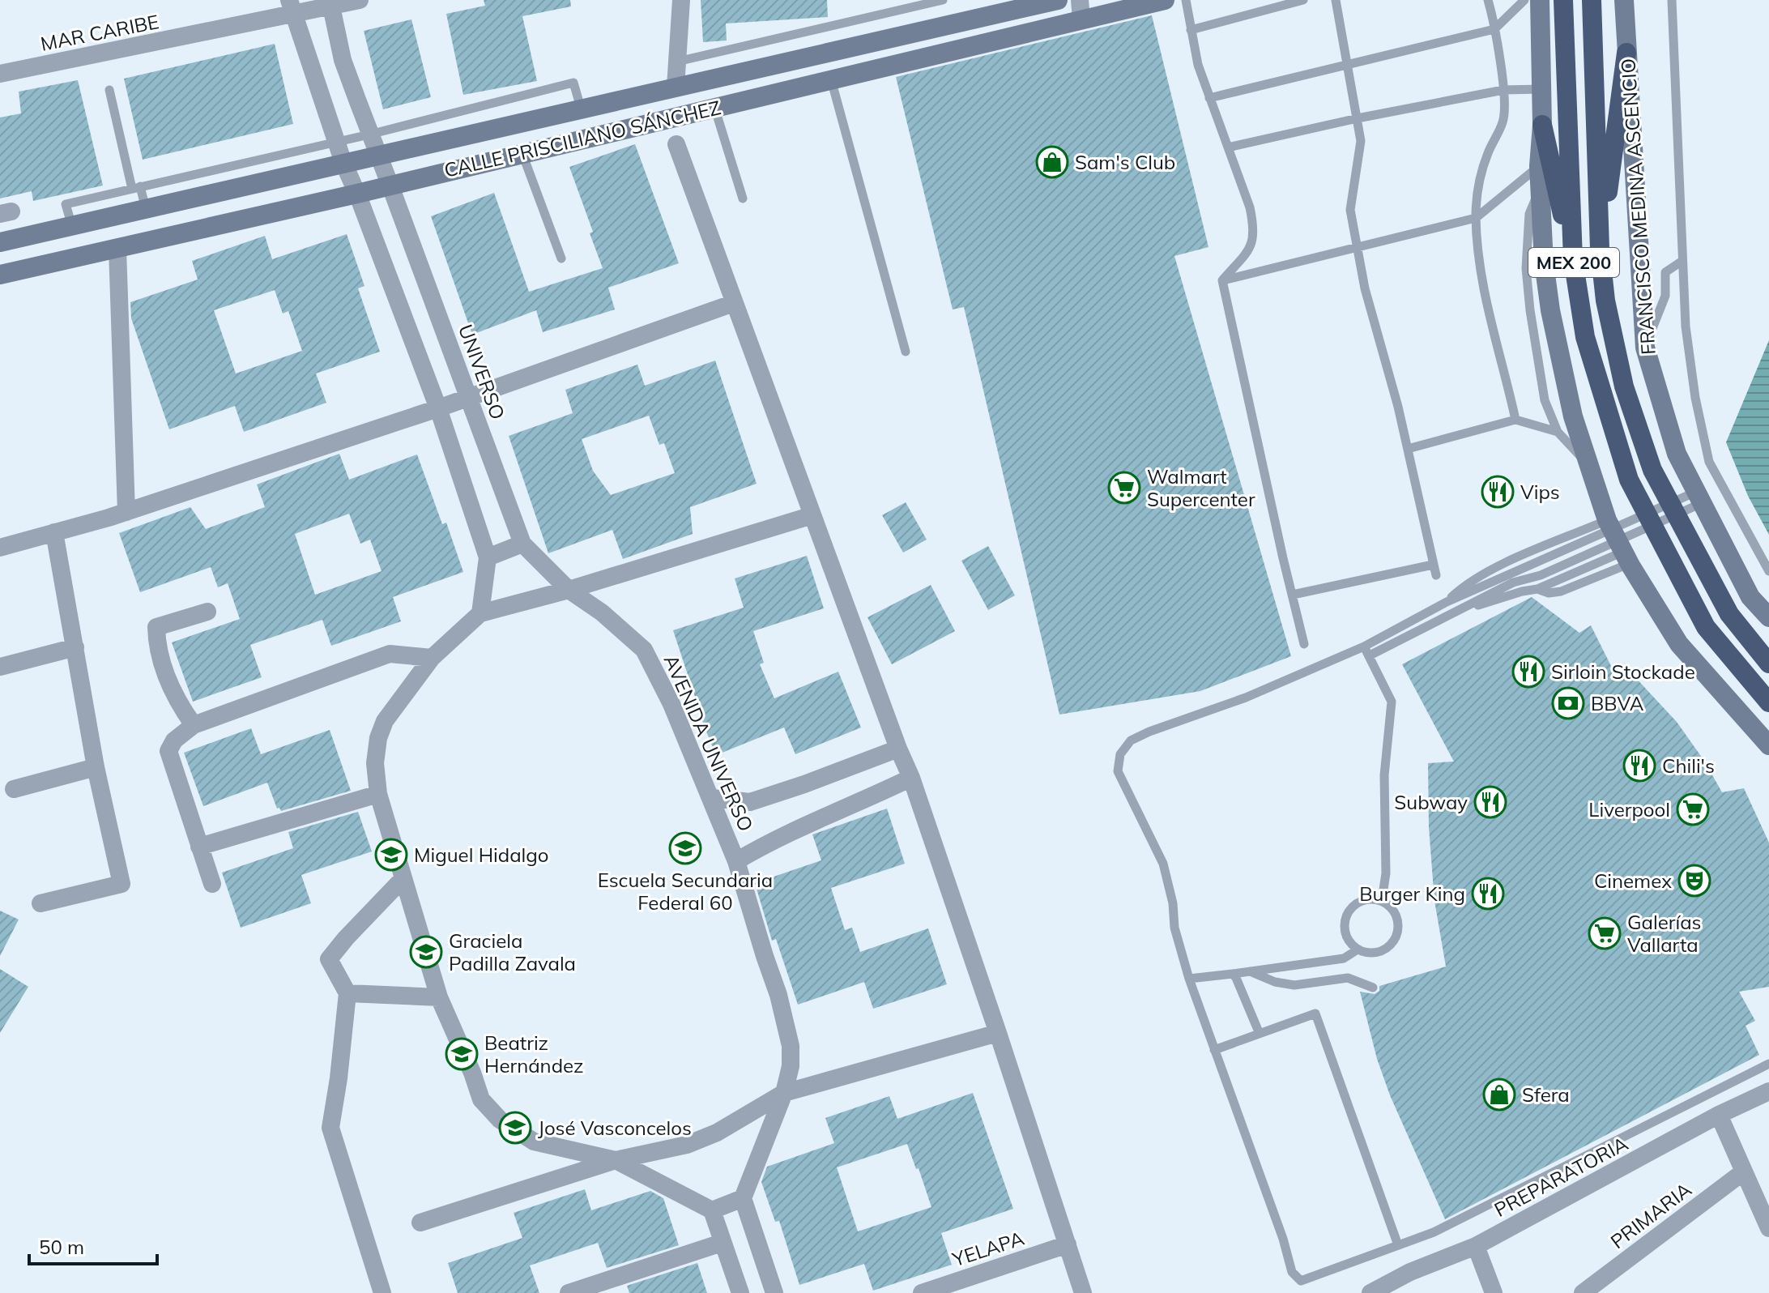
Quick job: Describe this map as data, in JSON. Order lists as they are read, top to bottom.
{
  "streets": {
    "highway": ["FRANCISCO MEDINA ASCENCIO", "MEX 200"],
    "main road": ["CALLE PRISCILIANO SÁNCHEZ"],
    "street": [
      "MAR CARIBE",
      "UNIVERSO",
      "AVENIDA UNIVERSO",
      "PREPARATORIA",
      "PRIMARIA",
      "YELAPA"
    ]
  },
  "crossings": [
    ["MAR CARIBE", "UNIVERSO"],
    ["CALLE PRISCILIANO SÁNCHEZ", "UNIVERSO"],
    ["UNIVERSO", "AVENIDA UNIVERSO"]
  ],
  "places": {
    "shop": ["Sam's Club", "Sfera"],
    "supermarket": ["Walmart Supercenter", "Liverpool", "Galerías Vallarta"],
    "restaurant": [
      "Vips",
      "Sirloin Stockade",
      "Chili's",
      "Subway",
      "Burger King"
    ],
    "bank": ["BBVA"],
    "school or university": [
      "Escuela Secundaria Federal 60",
      "Miguel Hidalgo",
      "Graciela Padilla Zavala",
      "Beatriz Hernández",
      "José Vasconcelos"
    ],
    "theatre": ["Cinemex"]
  },
  "scale_bar": "50 m"
}
